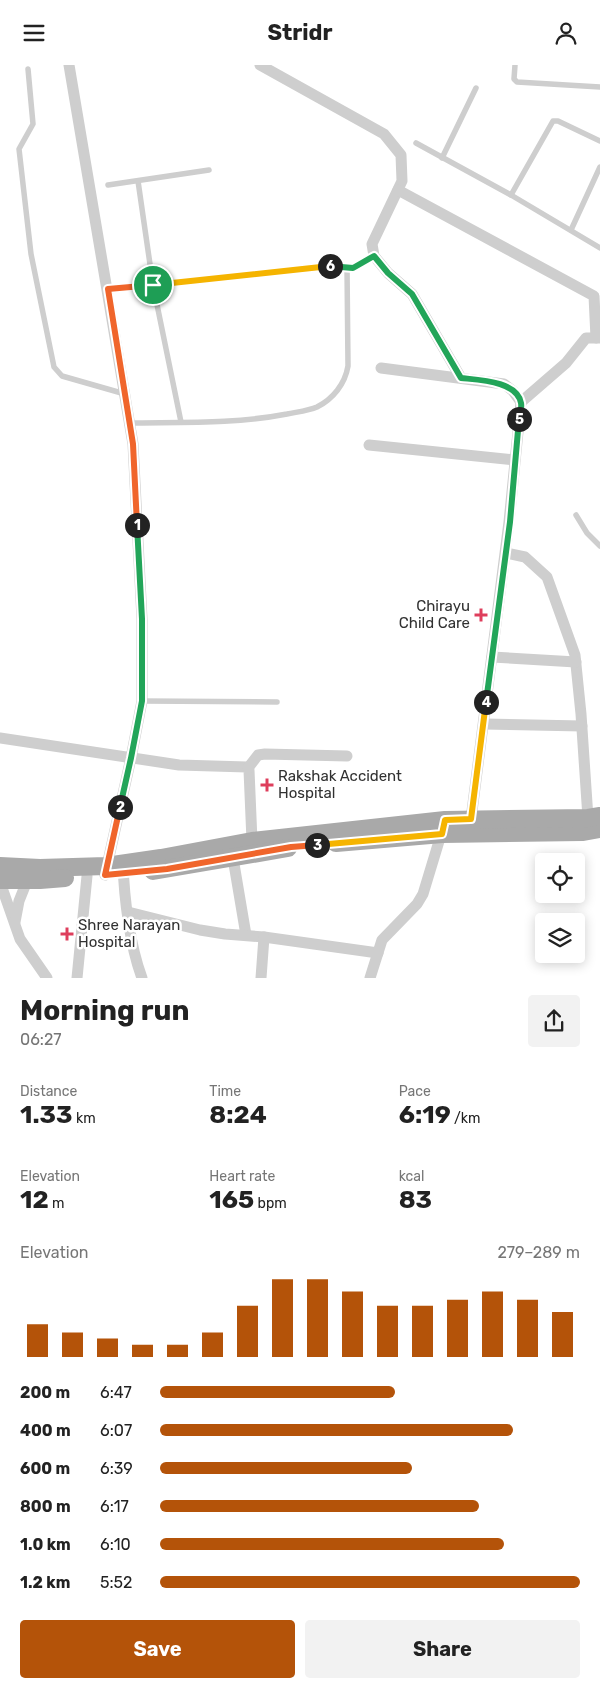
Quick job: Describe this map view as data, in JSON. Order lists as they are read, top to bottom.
{
  "places": {
    "health": ["Chirayu Child Care", "Rakshak Accident Hospital", "Shree Narayan Hospital"]
  },
  "page": {
    "header": "Stridr",
    "pins": [
      "6",
      "5",
      "1",
      "4",
      "2",
      "3"
    ],
    "heading": ["Morning run", "06:27"],
    "stats": [
      ["Distance", "1.33 km"],
      ["Time", "8:24"],
      ["Pace", "6:19 /km"],
      ["Elevation", "12 m"],
      ["Heart rate", "165 bpm"],
      ["kcal", "83"]
    ],
    "chart": ["Elevation", "279–289 m"],
    "list": [
      {
        "name": "200 m",
        "note": "6:47"
      },
      {
        "name": "400 m",
        "note": "6:07"
      },
      {
        "name": "600 m",
        "note": "6:39"
      },
      {
        "name": "800 m",
        "note": "6:17"
      },
      {
        "name": "1.0 km",
        "note": "6:10"
      },
      {
        "name": "1.2 km",
        "note": "5:52"
      }
    ],
    "buttons": ["Save", "Share"]
  }
}
